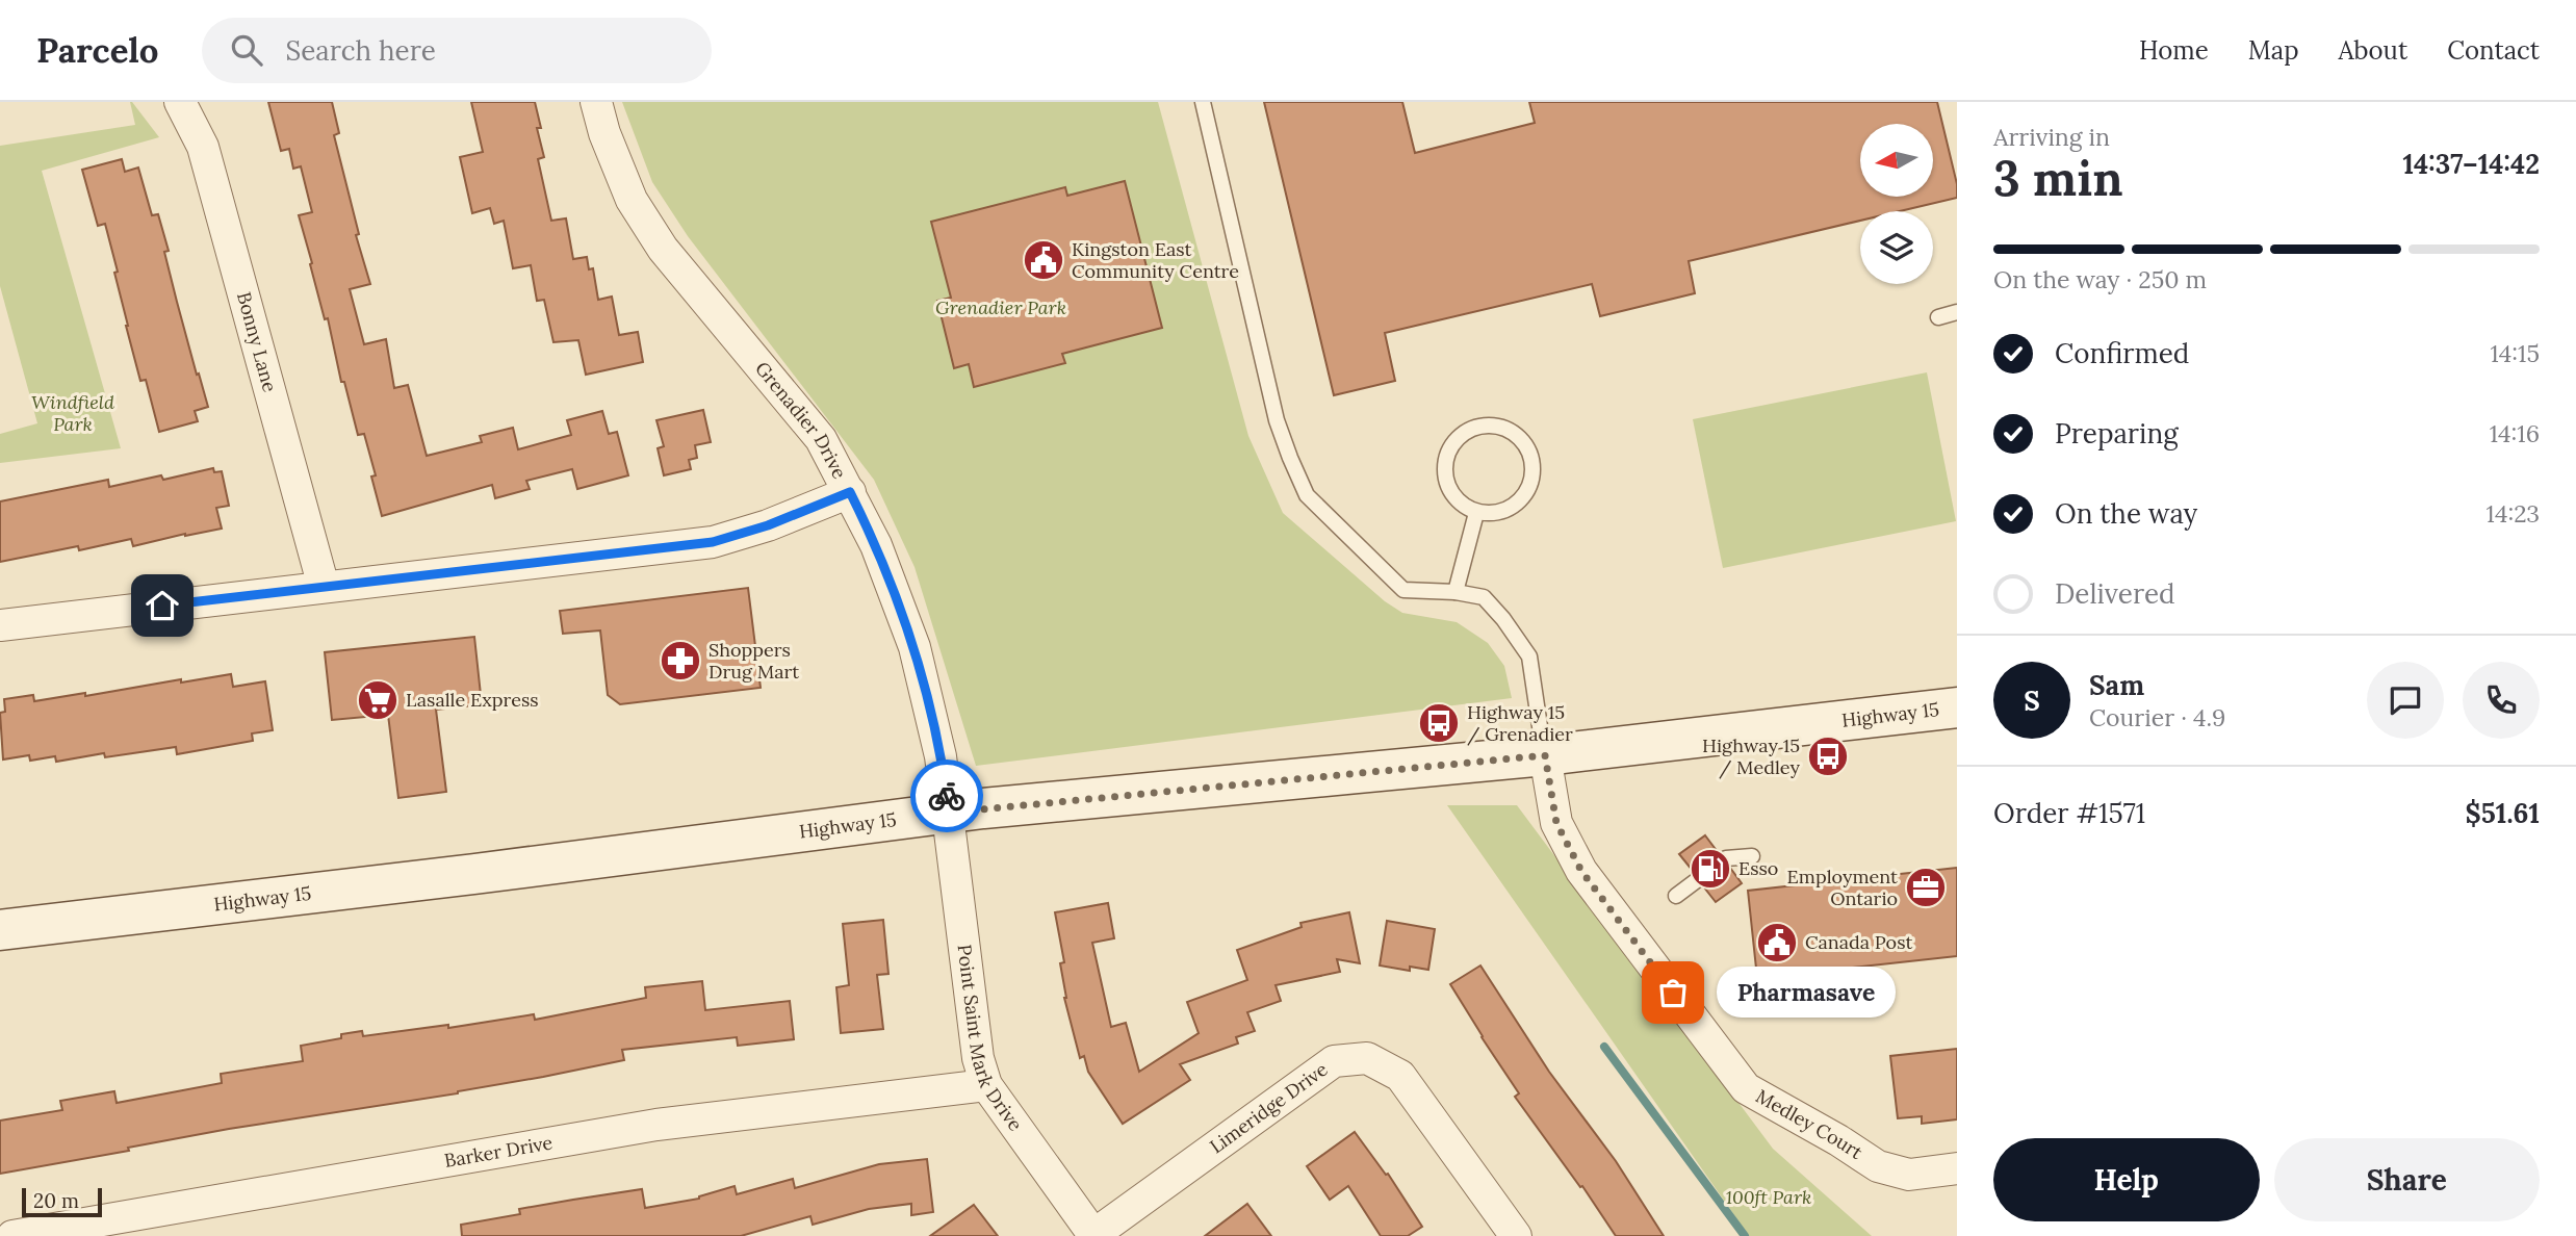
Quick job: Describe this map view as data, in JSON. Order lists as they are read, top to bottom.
{
  "streets": {
    "main road": ["Highway 15"],
    "street": [
      "Bonny Lane",
      "Grenadier Drive",
      "Point Saint Mark Drive",
      "Limeridge Drive",
      "Medley Court",
      "Barker Drive"
    ]
  },
  "crossings": [
    ["Grenadier Drive", "Highway 15"],
    ["Grenadier Drive", "Point Saint Mark Drive"],
    ["Highway 15", "Point Saint Mark Drive"],
    ["Highway 15", "Medley Court"],
    ["Point Saint Mark Drive", "Limeridge Drive"],
    ["Point Saint Mark Drive", "Barker Drive"]
  ],
  "parks": ["Grenadier Park", "Windfield Park", "100ft Park"],
  "places": {
    "public building": ["Kingston East Community Centre", "Canada Post"],
    "pharmacy": ["Shoppers Drug Mart"],
    "supermarket": ["Lasalle Express"],
    "bus stop": ["Highway 15 / Grenadier", "Highway 15 / Medley"],
    "fuel station": ["Esso"],
    "office": ["Employment Ontario"],
    "other": ["Pharmasave"]
  },
  "scale_bar": "20 m",
  "north": "left",
  "page": {
    "header": "Parcelo",
    "search": "Search here",
    "nav": [
      "Home",
      "Map",
      "About",
      "Contact"
    ],
    "heading": ["3 min", "Arriving in", "14:37–14:42"],
    "panel": [
      "Sam",
      "Courier · 4.9",
      "Order #1571",
      "$51.61"
    ],
    "bar": "On the way · 250 m",
    "list": [
      ["Confirmed", "14:15"],
      ["Preparing", "14:16"],
      ["On the way", "14:23"],
      "Delivered"
    ],
    "round": "S",
    "bubble": "Pharmasave",
    "buttons": ["Help", "Share"],
    "scale": "20 m"
  }
}
